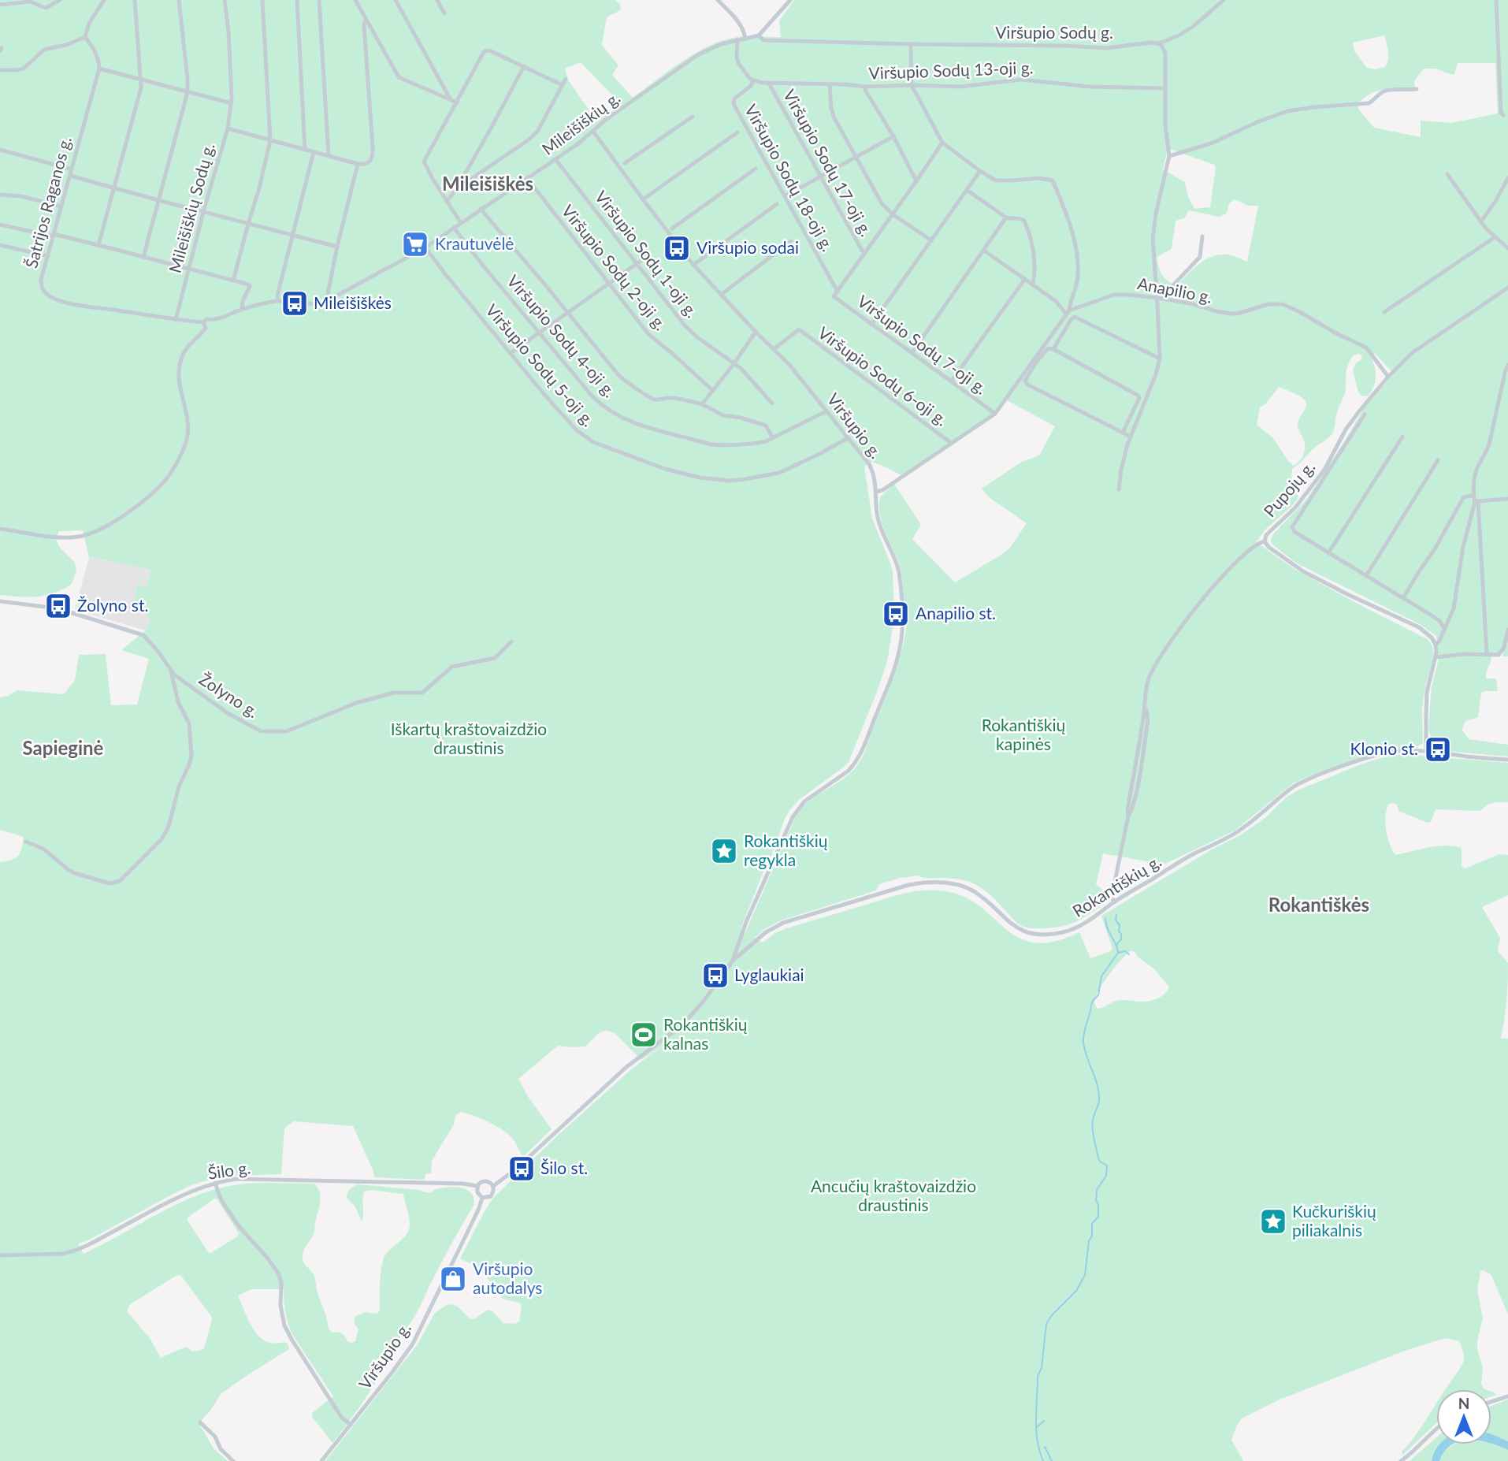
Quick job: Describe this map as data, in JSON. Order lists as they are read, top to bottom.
{
  "streets": {
    "street": [
      "Viršupio Sodų g.",
      "Viršupio Sodų 13-oji g.",
      "Mileišiškių g.",
      "Viršupio Sodų 17-oji g.",
      "Viršupio Sodų 18-oji g.",
      "Šatrijos Raganos g.",
      "Mileišiškių Sodų g.",
      "Viršupio Sodų 1-oji g.",
      "Viršupio Sodų 2-oji g.",
      "Anapilio g.",
      "Viršupio Sodų 4-oji g.",
      "Viršupio Sodų 7-oji g.",
      "Viršupio Sodų 5-oji g.",
      "Viršupio Sodų 6-oji g.",
      "Viršupio g.",
      "Pupojų g.",
      "Žolyno g.",
      "Rokantiškių g.",
      "Šilo g."
    ]
  },
  "crossings": [
    ["Viršupio Sodų g.", "Mileišiškių g."],
    ["Viršupio Sodų 13-oji g.", "Viršupio Sodų 17-oji g."],
    ["Viršupio Sodų 13-oji g.", "Viršupio Sodų 18-oji g."],
    ["Mileišiškių g.", "Viršupio Sodų 1-oji g."],
    ["Mileišiškių g.", "Viršupio Sodų 2-oji g."],
    ["Mileišiškių g.", "Viršupio Sodų 4-oji g."],
    ["Mileišiškių g.", "Viršupio Sodų 5-oji g."],
    ["Mileišiškių g.", "Viršupio g."],
    ["Viršupio Sodų 18-oji g.", "Viršupio Sodų 7-oji g."],
    ["Šatrijos Raganos g.", "Mileišiškių Sodų g."],
    ["Anapilio g.", "Pupojų g."],
    ["Viršupio Sodų 4-oji g.", "Viršupio g."],
    ["Viršupio Sodų 5-oji g.", "Viršupio g."],
    ["Viršupio Sodų 6-oji g.", "Viršupio g."],
    ["Viršupio g.", "Rokantiškių g."],
    ["Viršupio g.", "Šilo g."]
  ],
  "districts": ["Mileišiškės", "Sapieginė", "Rokantiškės"],
  "parks": ["Rokantiškių kapinės", "Iškartų kraštovaizdžio draustinis", "Ancučių kraštovaizdžio draustinis"],
  "places": {
    "supermarket": ["Krautuvėlė"],
    "bus stop": [
      "Viršupio sodai",
      "Mileišiškės",
      "Žolyno st.",
      "Anapilio st.",
      "Klonio st.",
      "Lyglaukiai",
      "Šilo st."
    ],
    "place": ["Rokantiškių regykla", "Kučkuriškių piliakalnis"],
    "sports": ["Rokantiškių kalnas"],
    "shop": ["Viršupio autodalys"]
  },
  "north": "top"
}
